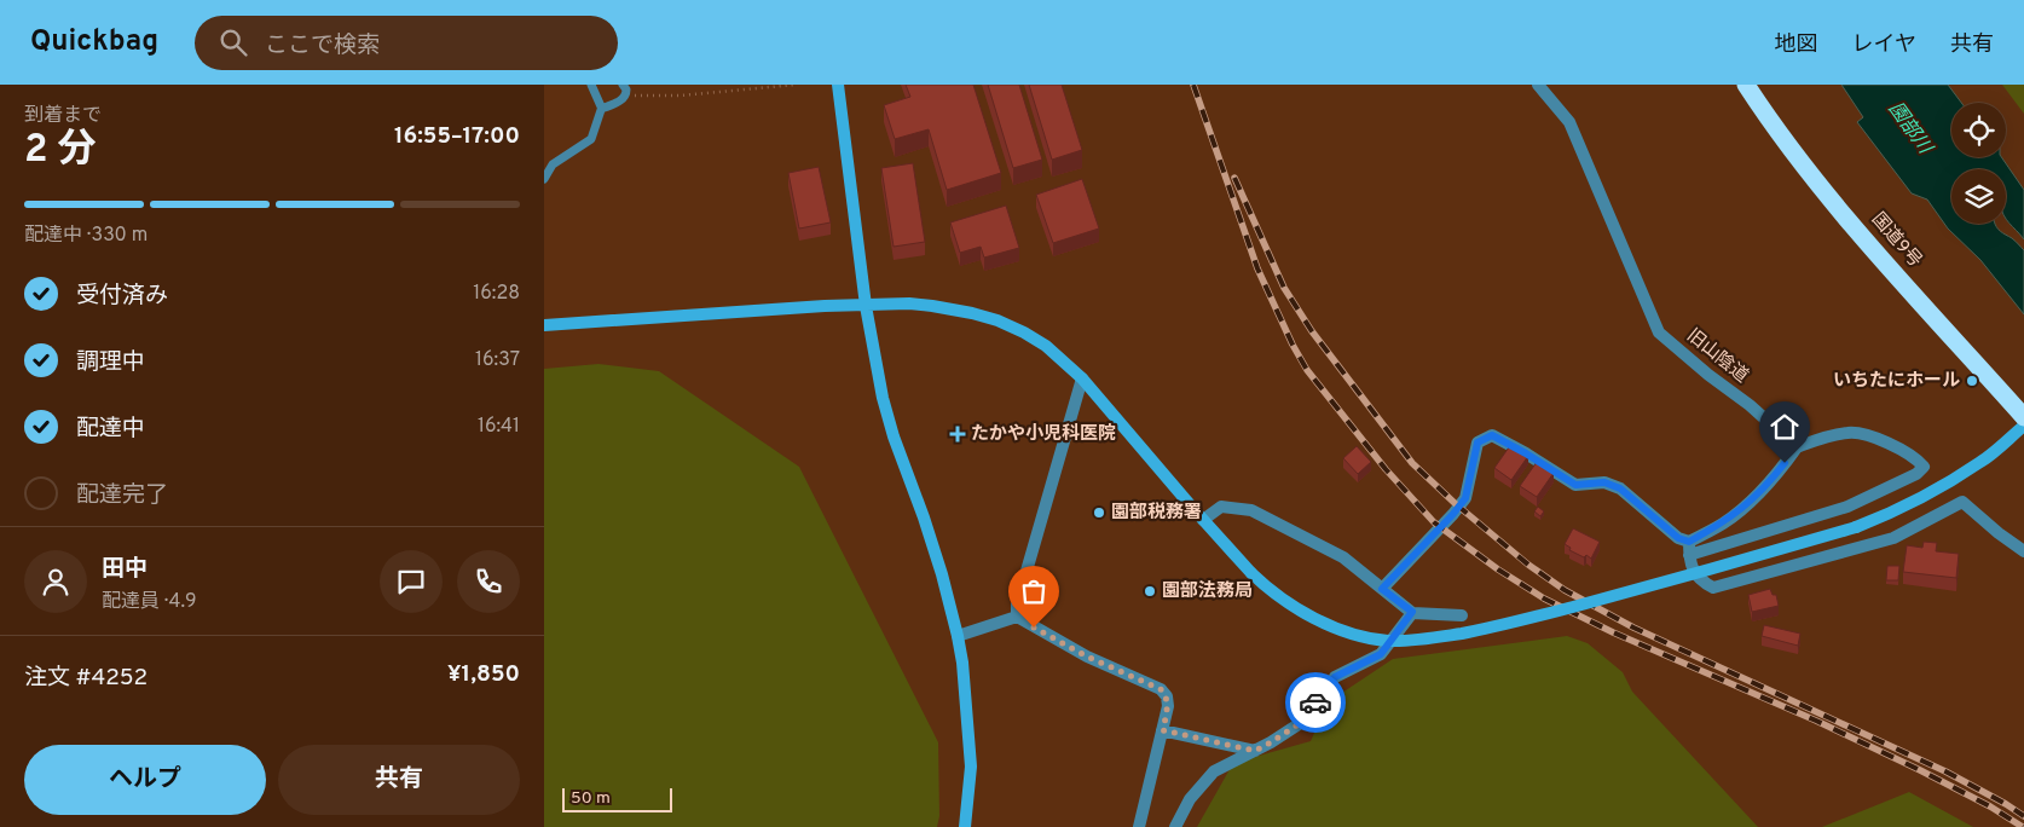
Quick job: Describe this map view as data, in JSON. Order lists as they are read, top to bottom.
{
  "streets": {
    "highway": ["国道9号"],
    "street": ["旧山陰道"]
  },
  "water": ["園部川"],
  "places": {
    "other": ["いちたにホール", "園部税務署", "園部法務局"],
    "health": ["たかや小児科医院"]
  },
  "scale_bar": "50 m",
  "page": {
    "header": "Quickbag",
    "search": "ここで検索",
    "nav": ["地図", "レイヤ", "共有"],
    "heading": ["2 分", "到着まで", "16:55–17:00"],
    "panel": [
      "田中",
      "配達員 · 4.9",
      "注文 #4252",
      "¥1,850"
    ],
    "bar": "配達中 · 330 m",
    "list": [
      ["受付済み", "16:28"],
      ["調理中", "16:37"],
      ["配達中", "16:41"],
      "配達完了"
    ],
    "buttons": ["ヘルプ", "共有"],
    "scale": "50 m"
  }
}
